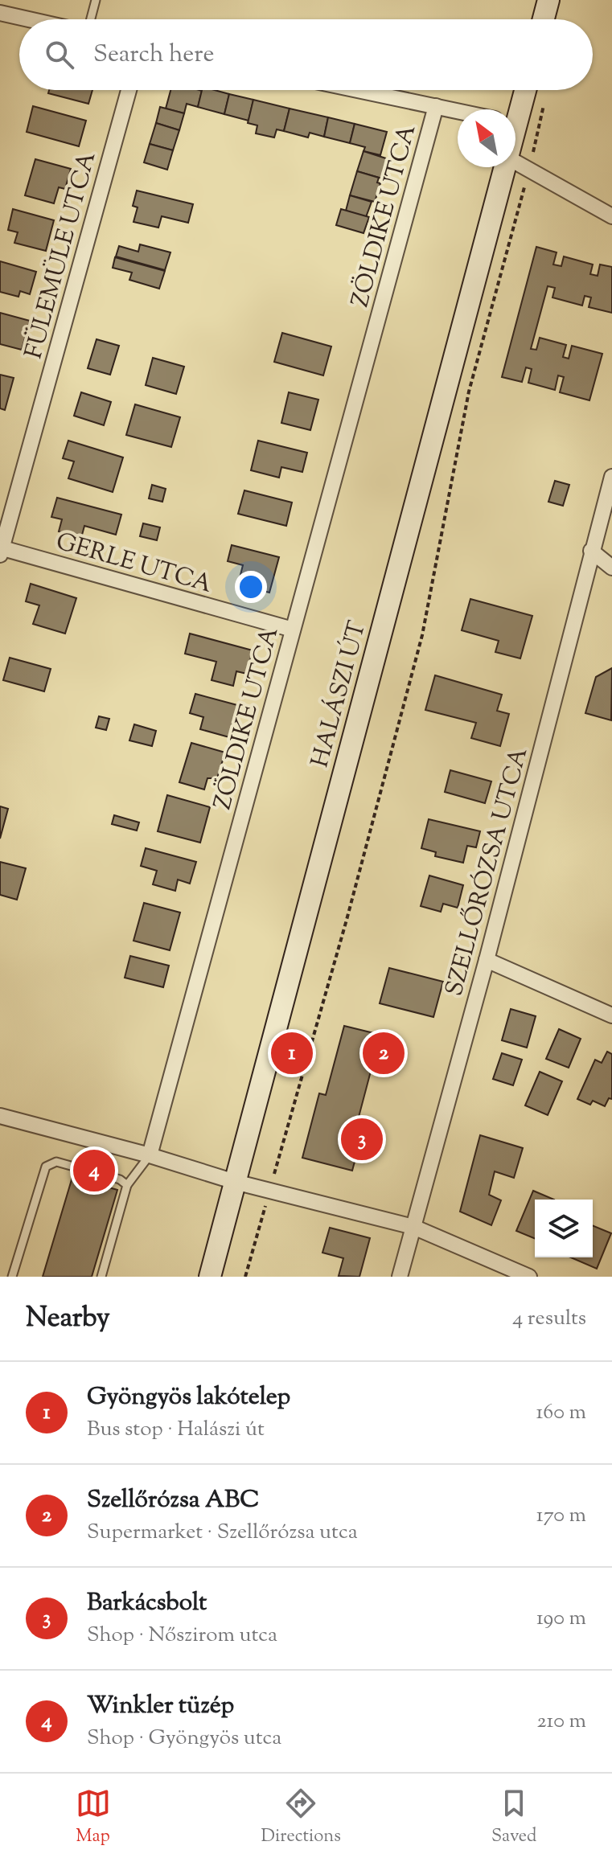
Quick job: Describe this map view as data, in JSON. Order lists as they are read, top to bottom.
{
  "streets": {
    "main road": ["HALÁSZI ÚT"],
    "street": [
      "ZÖLDIKE UTCA",
      "FÜLEMÜLE UTCA",
      "GERLE UTCA",
      "SZELLŐRÓZSA UTCA"
    ]
  },
  "crossings": [
    ["ZÖLDIKE UTCA", "GERLE UTCA"],
    ["FÜLEMÜLE UTCA", "GERLE UTCA"]
  ],
  "north": "top left",
  "page": {
    "search": "Search here",
    "pins": [
      "1",
      "2",
      "3",
      "4"
    ],
    "heading": ["Nearby", "4 results"],
    "list": [
      {
        "mark": "1",
        "name": "Gyöngyös lakótelep",
        "note": "Bus stop · Halászi út",
        "value": "160 m"
      },
      {
        "mark": "2",
        "name": "Szellőrózsa ABC",
        "note": "Supermarket · Szellőrózsa utca",
        "value": "170 m"
      },
      {
        "mark": "3",
        "name": "Barkácsbolt",
        "note": "Shop · Nőszirom utca",
        "value": "190 m"
      },
      {
        "mark": "4",
        "name": "Winkler tüzép",
        "note": "Shop · Gyöngyös utca",
        "value": "210 m"
      }
    ],
    "nav": ["Map", "Directions", "Saved"]
  }
}
